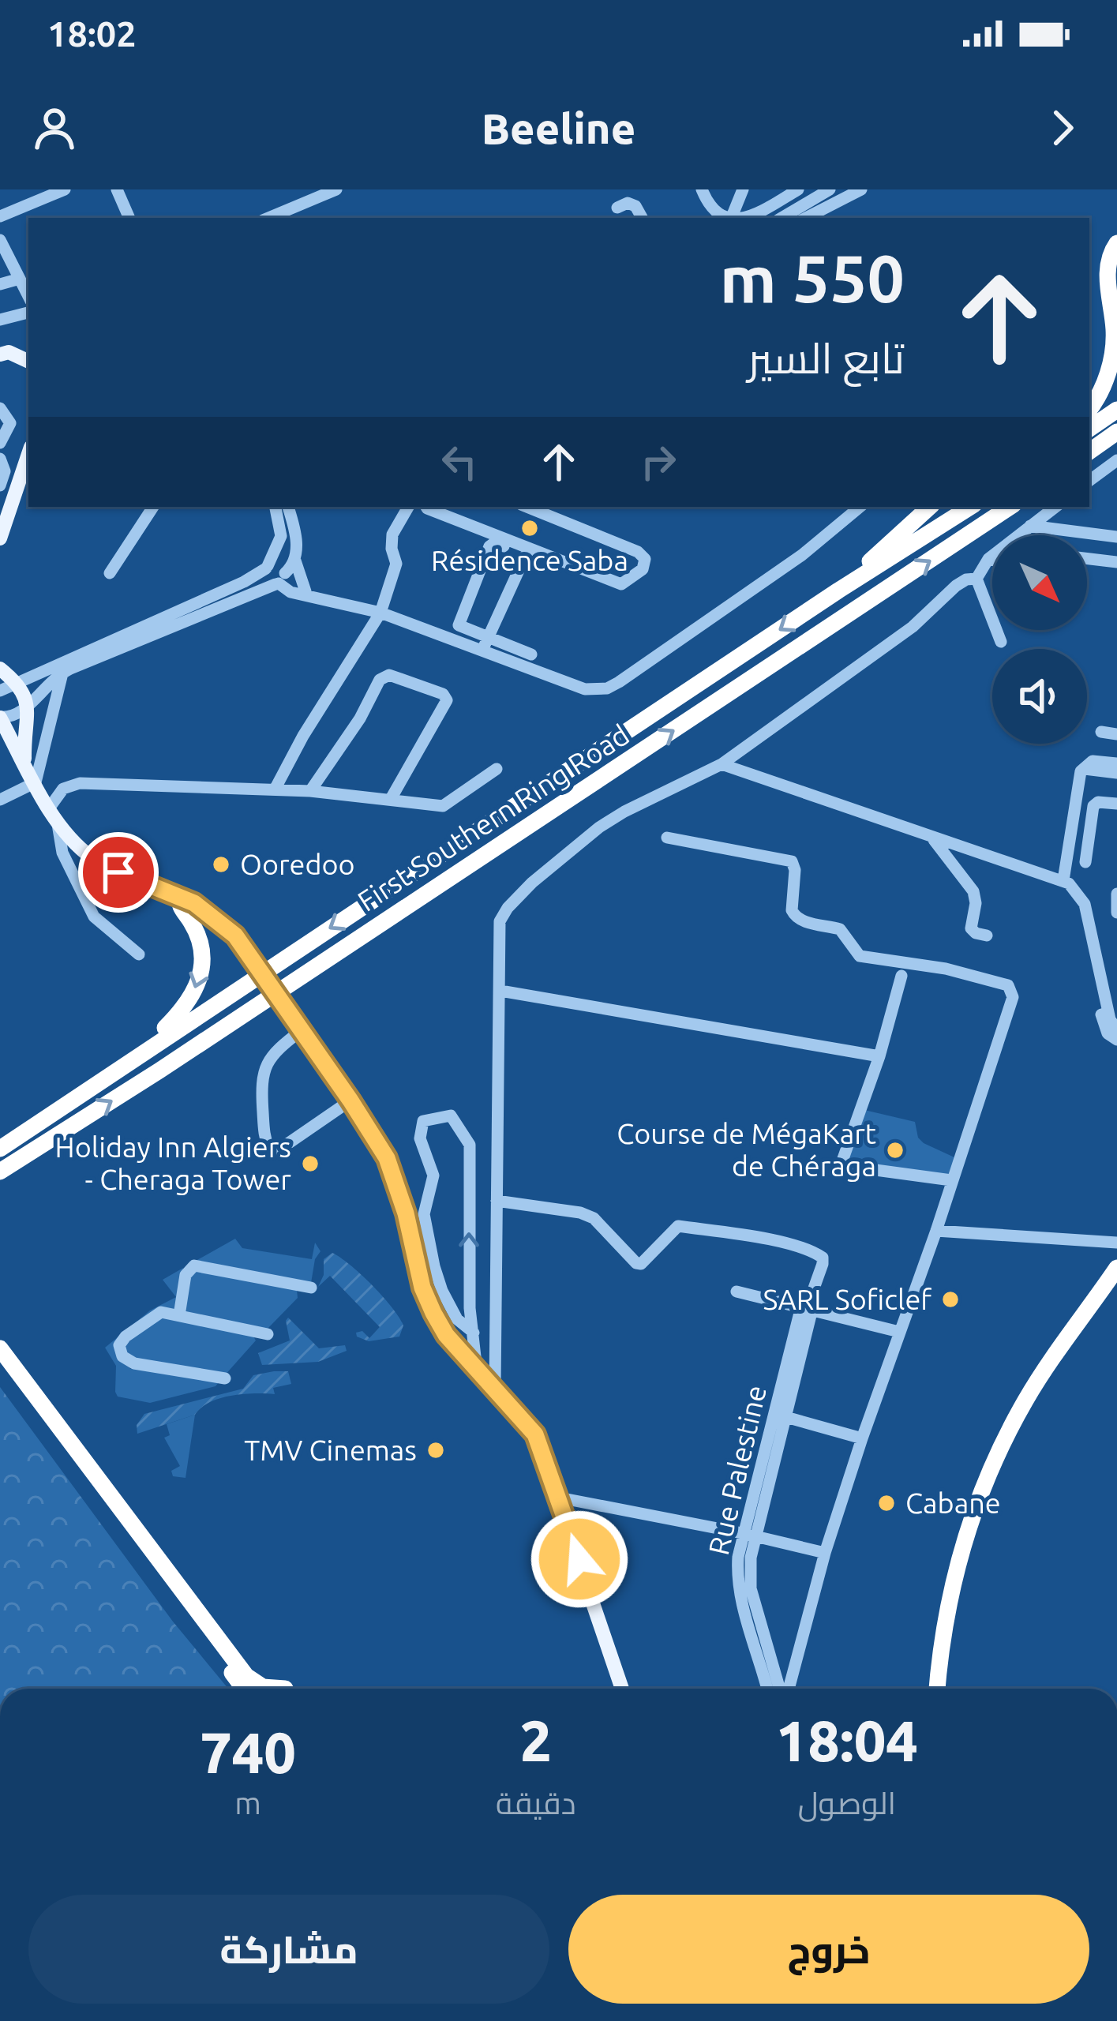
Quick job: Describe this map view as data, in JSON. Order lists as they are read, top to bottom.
{
  "streets": {
    "highway": ["First Southern Ring Road"],
    "street": ["Rue Palestine"]
  },
  "places": [
    "Résidence Saba",
    "Ooredoo",
    "Course de MégaKart de Chéraga",
    "Holiday Inn Algiers - Cheraga Tower",
    "SARL Soficlef",
    "TMV Cinemas",
    "Cabane"
  ],
  "north": "bottom right",
  "page": {
    "status": "18:02",
    "header": "Beeline",
    "turn": ["550 m", "تابع السير"],
    "eta": [
      "18:04",
      "الوصول",
      "2",
      "دقيقة",
      "740",
      "m"
    ],
    "buttons": ["خروج", "مشاركة"]
  }
}
